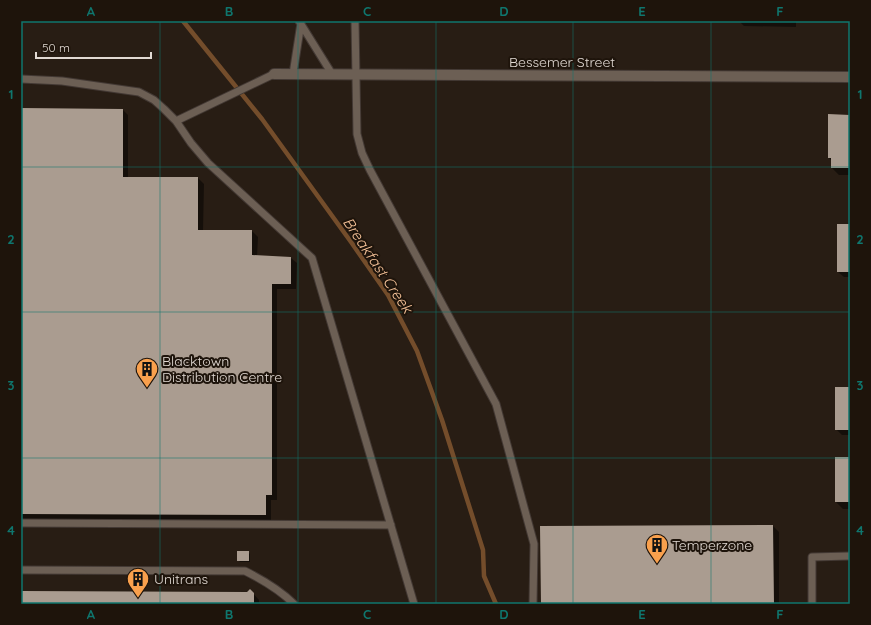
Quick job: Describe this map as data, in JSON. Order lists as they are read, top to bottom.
{
  "streets": {
    "street": ["Bessemer Street"]
  },
  "water": ["Breakfast Creek"],
  "places": {
    "building": ["Blacktown Distribution Centre", "Temperzone", "Unitrans"]
  },
  "scale_bar": "50 m",
  "grid": {
    "columns": [
      "A",
      "B",
      "C",
      "D",
      "E",
      "F"
    ],
    "rows": [
      "1",
      "2",
      "3",
      "4"
    ]
  }
}
